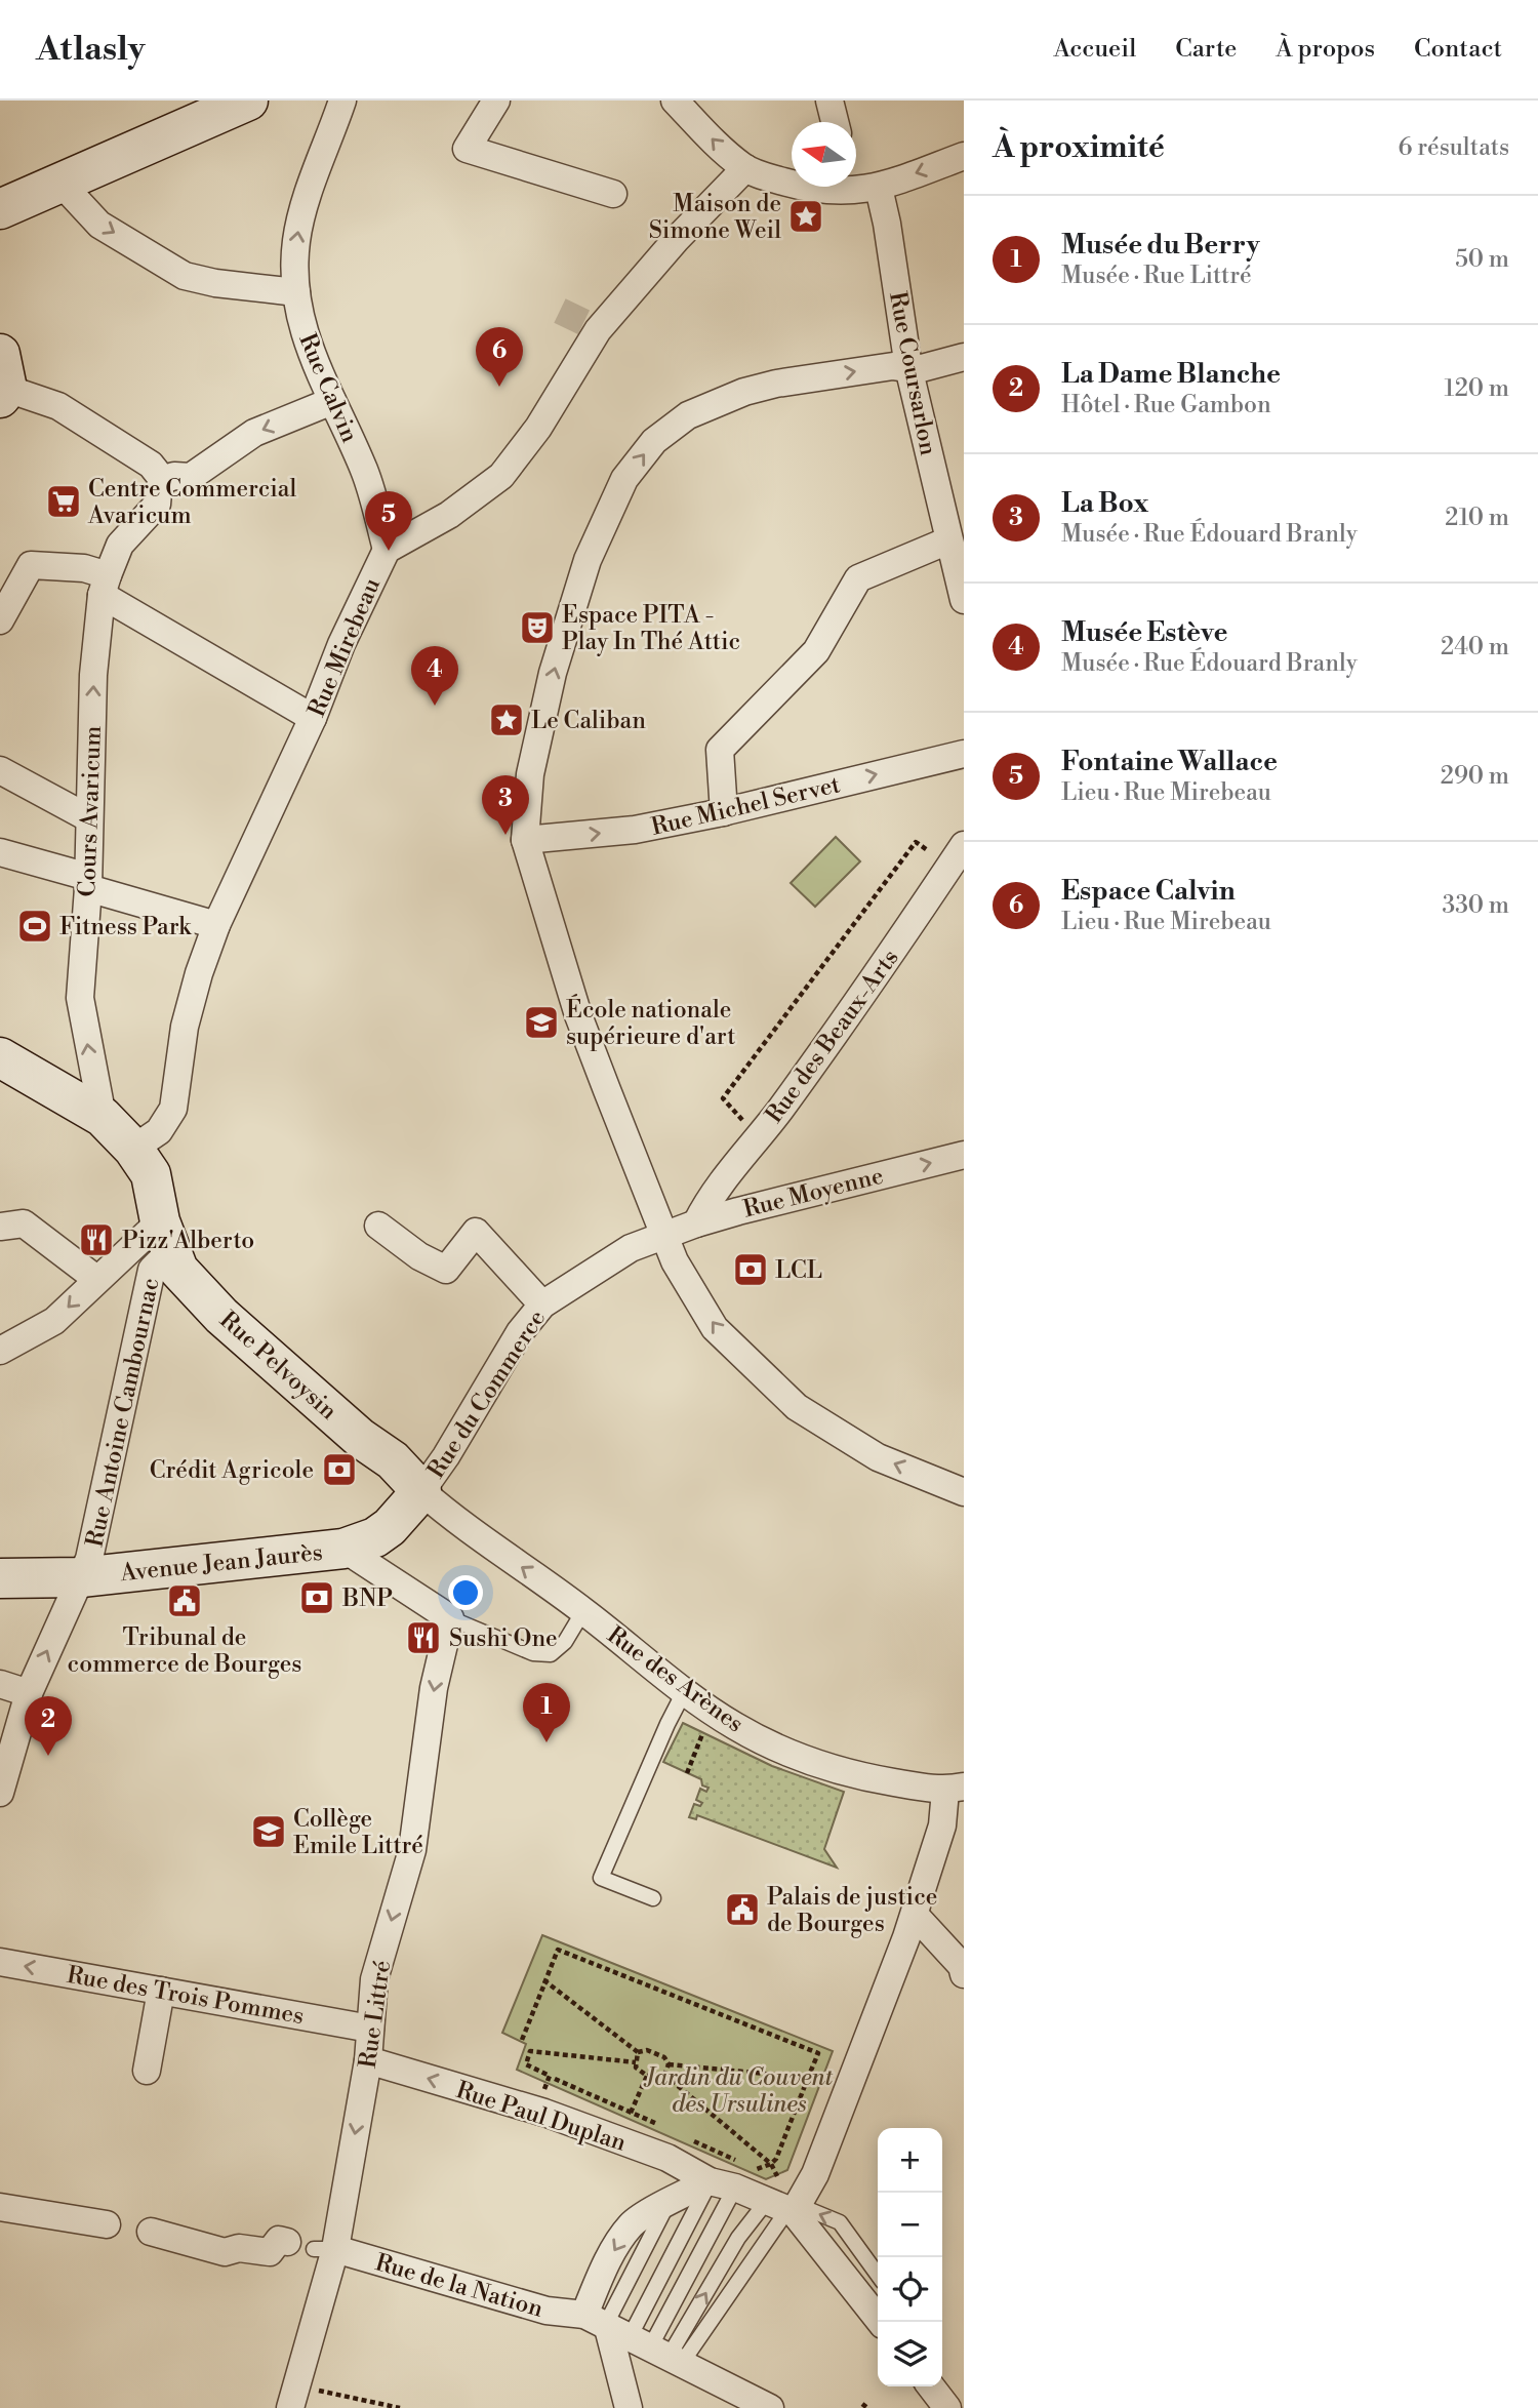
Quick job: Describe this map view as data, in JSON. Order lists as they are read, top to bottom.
{
  "streets": {
    "street": [
      "Rue Coursarlon",
      "Rue Calvin",
      "Rue Mirebeau",
      "Rue Michel Servet",
      "Cours Avaricum",
      "Rue des Beaux-Arts",
      "Rue Moyenne",
      "Rue Pelvoysin",
      "Rue du Commerce",
      "Rue Antoine Cambournac",
      "Avenue Jean Jaurès",
      "Rue des Arènes",
      "Rue des Trois Pommes",
      "Rue Littré",
      "Rue Paul Duplan",
      "Rue de la Nation"
    ]
  },
  "crossings": [
    ["Rue Calvin", "Rue Mirebeau"],
    ["Rue des Beaux-Arts", "Rue Moyenne"],
    ["Rue Moyenne", "Rue du Commerce"],
    ["Rue Pelvoysin", "Rue du Commerce"],
    ["Rue Pelvoysin", "Rue Antoine Cambournac"],
    ["Rue Pelvoysin", "Avenue Jean Jaurès"],
    ["Rue Pelvoysin", "Rue des Arènes"],
    ["Rue du Commerce", "Avenue Jean Jaurès"],
    ["Rue du Commerce", "Rue des Arènes"],
    ["Rue Antoine Cambournac", "Avenue Jean Jaurès"],
    ["Avenue Jean Jaurès", "Rue des Arènes"],
    ["Rue des Trois Pommes", "Rue Littré"],
    ["Rue Littré", "Rue Paul Duplan"],
    ["Rue Littré", "Rue de la Nation"]
  ],
  "one_way": [
    "Rue Calvin",
    "Rue Michel Servet",
    "Cours Avaricum",
    "Rue Moyenne",
    "Rue Littré",
    "Rue Paul Duplan"
  ],
  "parks": ["Jardin du Couvent des Ursulines"],
  "places": {
    "place": ["Maison de Simone Weil", "Le Caliban"],
    "supermarket": ["Centre Commercial Avaricum"],
    "theatre": ["Espace PITA - Play In Thé Attic"],
    "sports": ["Fitness Park"],
    "school or university": ["École nationale supérieure d'art", "Collège Emile Littré"],
    "restaurant": ["Pizz'Alberto", "Sushi One"],
    "bank": ["LCL", "Crédit Agricole", "BNP"],
    "public building": ["Tribunal de commerce de Bourges", "Palais de justice de Bourges"]
  },
  "north": "left",
  "page": {
    "header": "Atlasly",
    "nav": [
      "Accueil",
      "Carte",
      "À propos",
      "Contact"
    ],
    "heading": ["À proximité", "6 résultats"],
    "list": [
      {
        "mark": "1",
        "name": "Musée du Berry",
        "note": "Musée · Rue Littré",
        "value": "50 m"
      },
      {
        "mark": "2",
        "name": "La Dame Blanche",
        "note": "Hôtel · Rue Gambon",
        "value": "120 m"
      },
      {
        "mark": "3",
        "name": "La Box",
        "note": "Musée · Rue Édouard Branly",
        "value": "210 m"
      },
      {
        "mark": "4",
        "name": "Musée Estève",
        "note": "Musée · Rue Édouard Branly",
        "value": "240 m"
      },
      {
        "mark": "5",
        "name": "Fontaine Wallace",
        "note": "Lieu · Rue Mirebeau",
        "value": "290 m"
      },
      {
        "mark": "6",
        "name": "Espace Calvin",
        "note": "Lieu · Rue Mirebeau",
        "value": "330 m"
      }
    ],
    "pins": [
      "6",
      "5",
      "4",
      "3",
      "1",
      "2"
    ],
    "map_buttons": ["+", "−"]
  }
}
